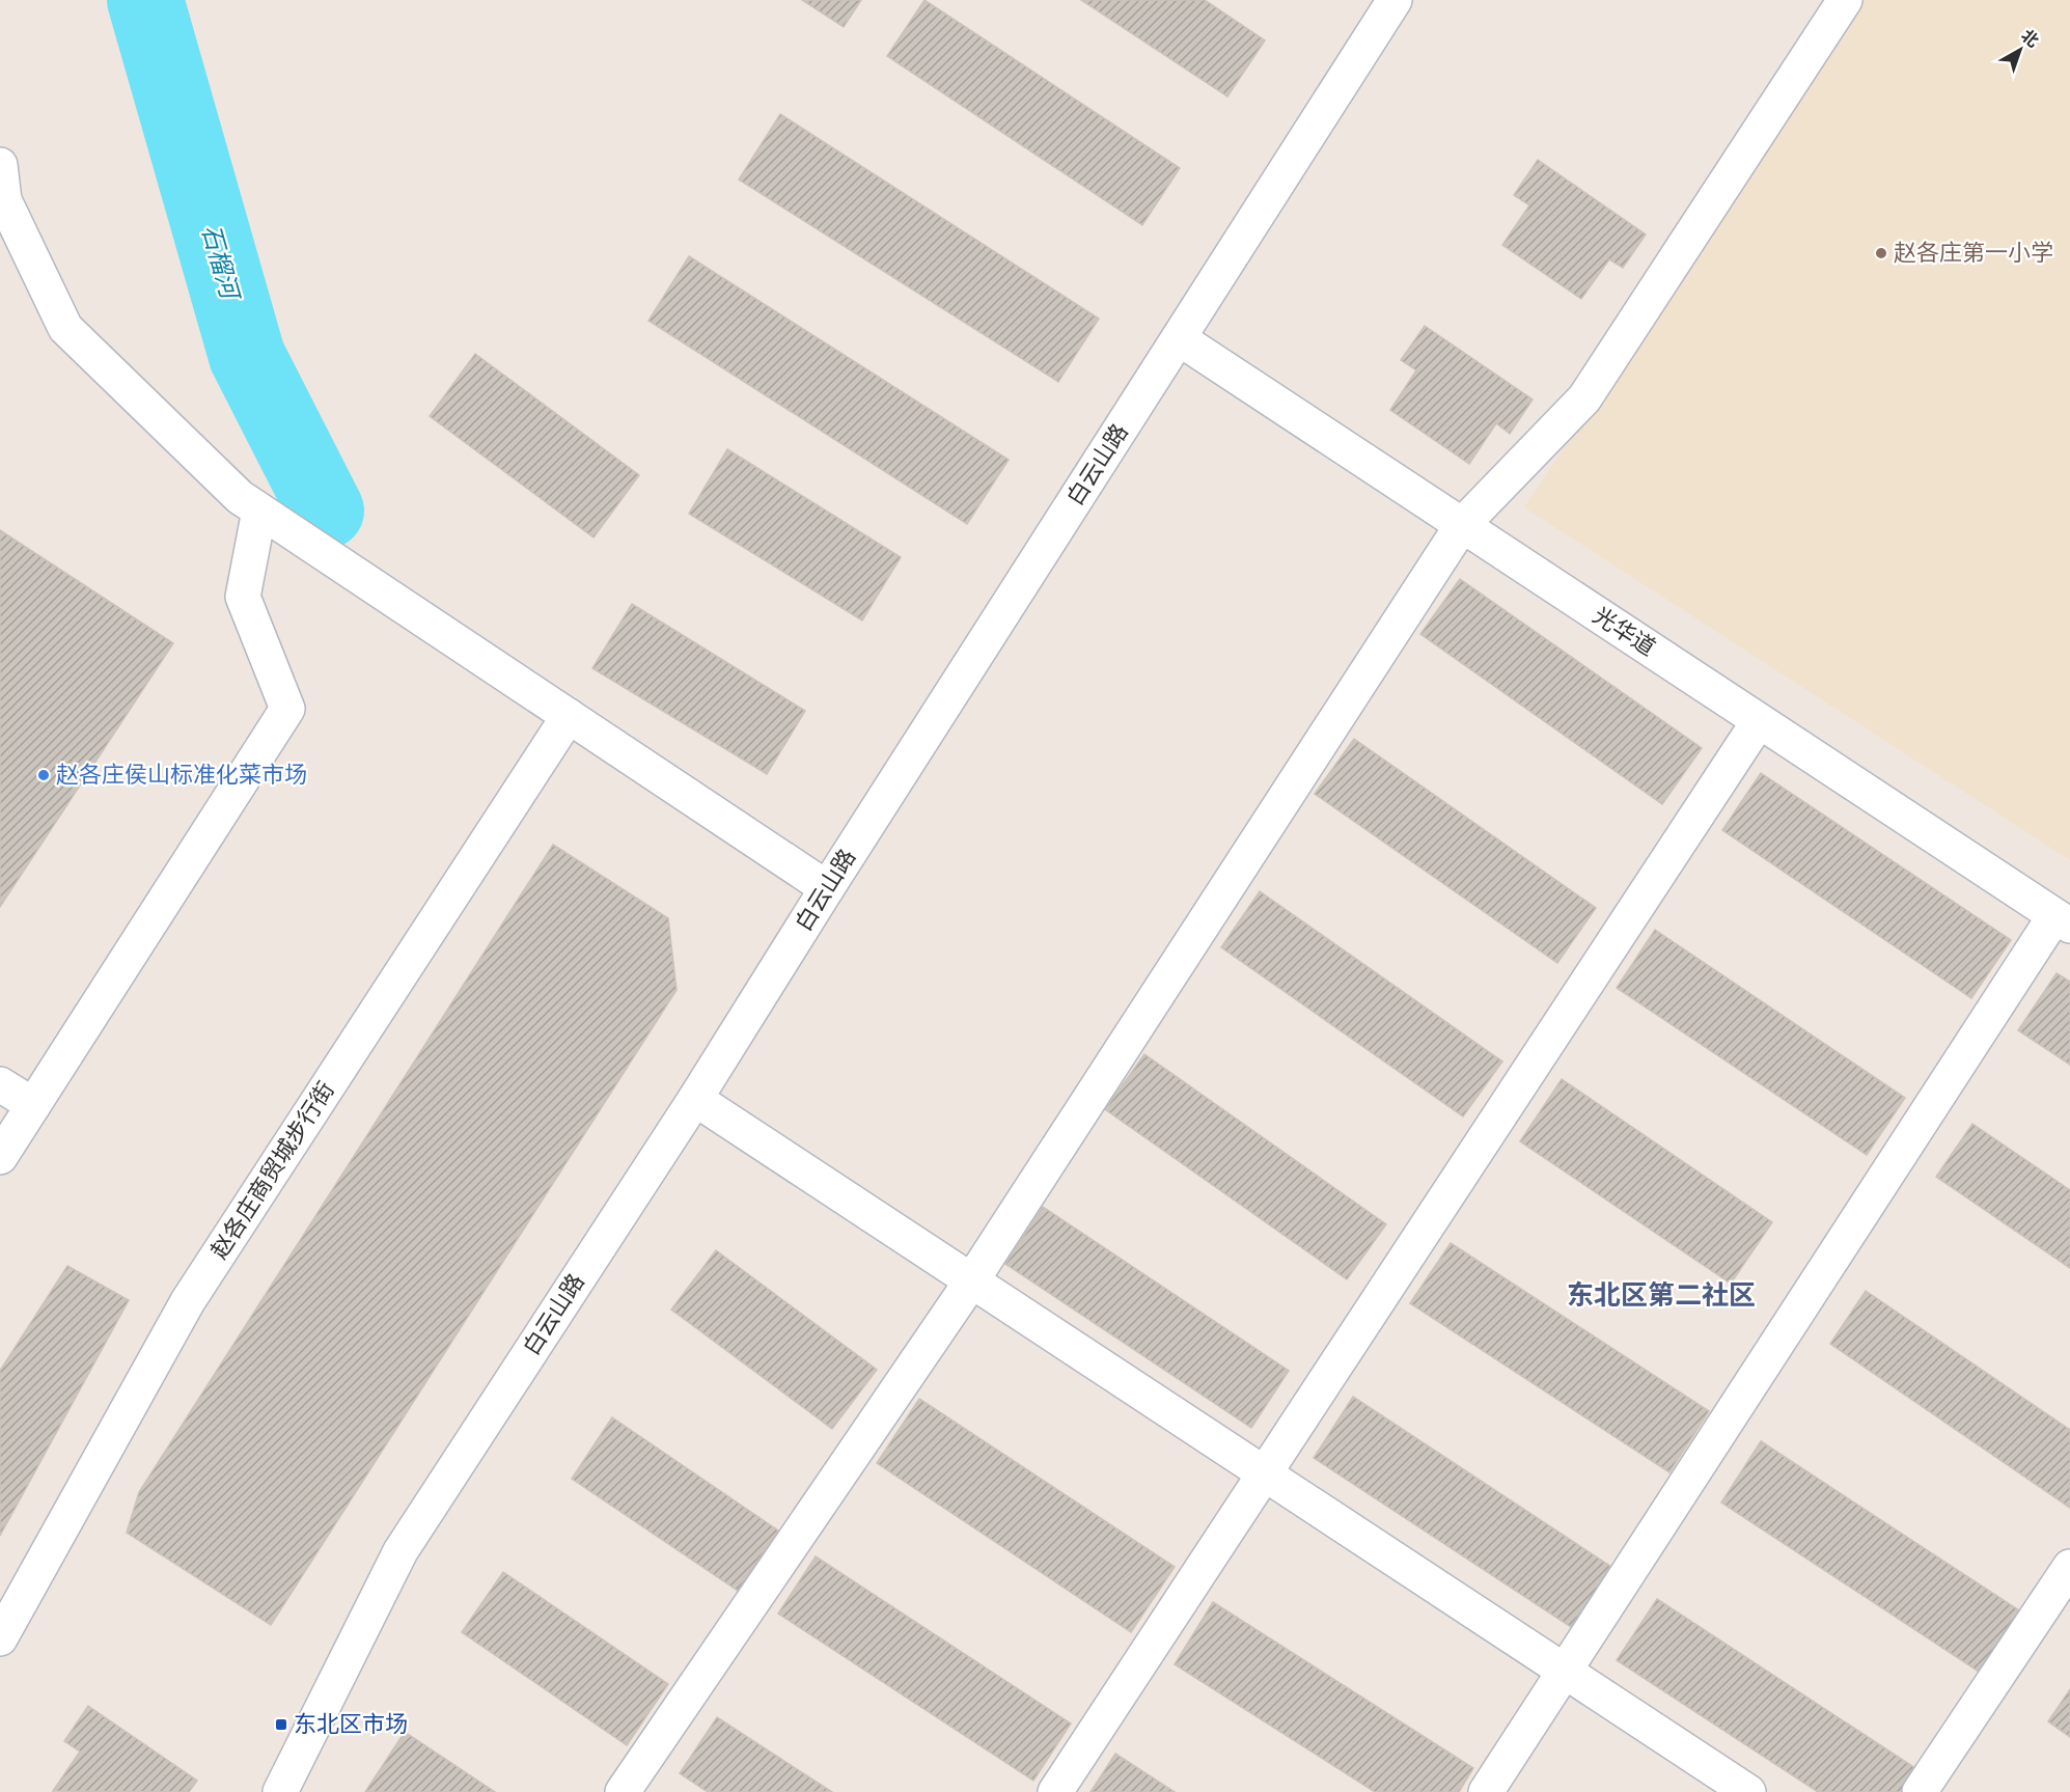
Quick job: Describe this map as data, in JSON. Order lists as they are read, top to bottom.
{
  "streets": {
    "street": ["白云山路", "光华道", "赵各庄商贸城步行街"]
  },
  "crossings": [
    ["白云山路", "光华道"]
  ],
  "districts": ["东北区第二社区"],
  "water": ["石榴河"],
  "places": {
    "other": ["赵各庄第一小学", "赵各庄侯山标准化菜市场"],
    "transit": ["东北区市场"]
  },
  "north": "top right"
}
